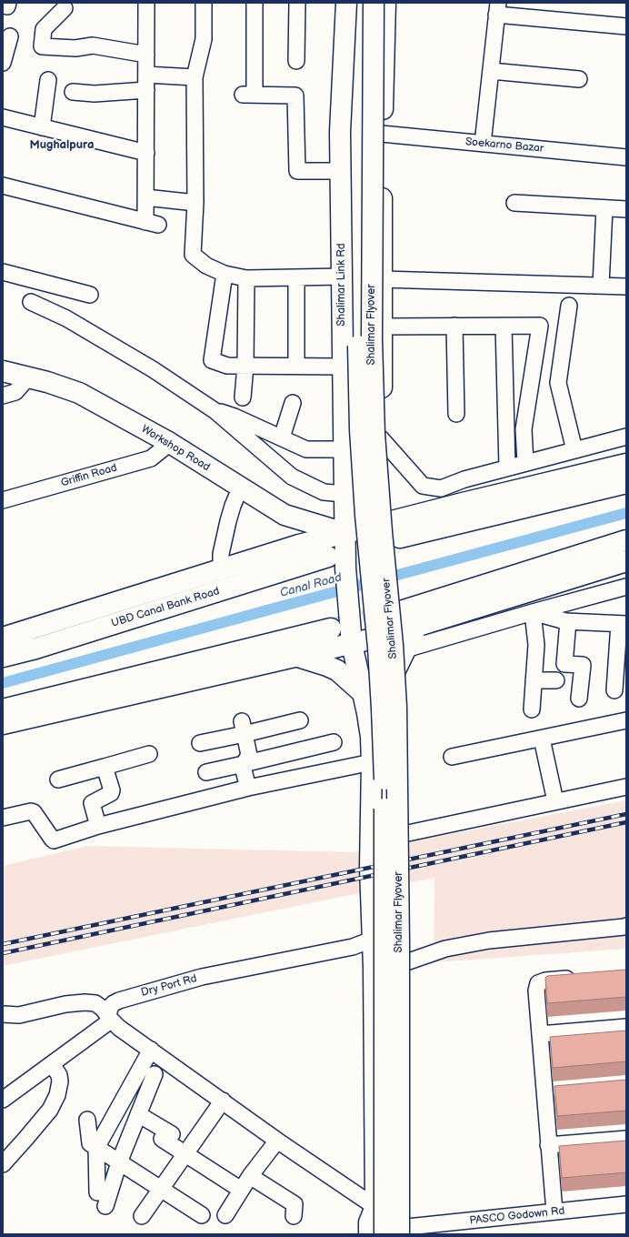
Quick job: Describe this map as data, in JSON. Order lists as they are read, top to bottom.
{
  "streets": {
    "main road": [
      "Shalimar Link Rd",
      "Shalimar Flyover",
      "Workshop Road",
      "UBD Canal Bank Road"
    ],
    "street": [
      "Soekarno Bazar",
      "Griffin Road",
      "Dry Port Rd",
      "PASCO Godown Rd"
    ]
  },
  "crossings": [
    ["Shalimar Link Rd", "Workshop Road"],
    ["Shalimar Link Rd", "Dry Port Rd"],
    ["Shalimar Flyover", "PASCO Godown Rd"],
    ["Workshop Road", "Griffin Road"]
  ],
  "districts": ["Mughalpura"],
  "water": ["Canal Road"]
}
